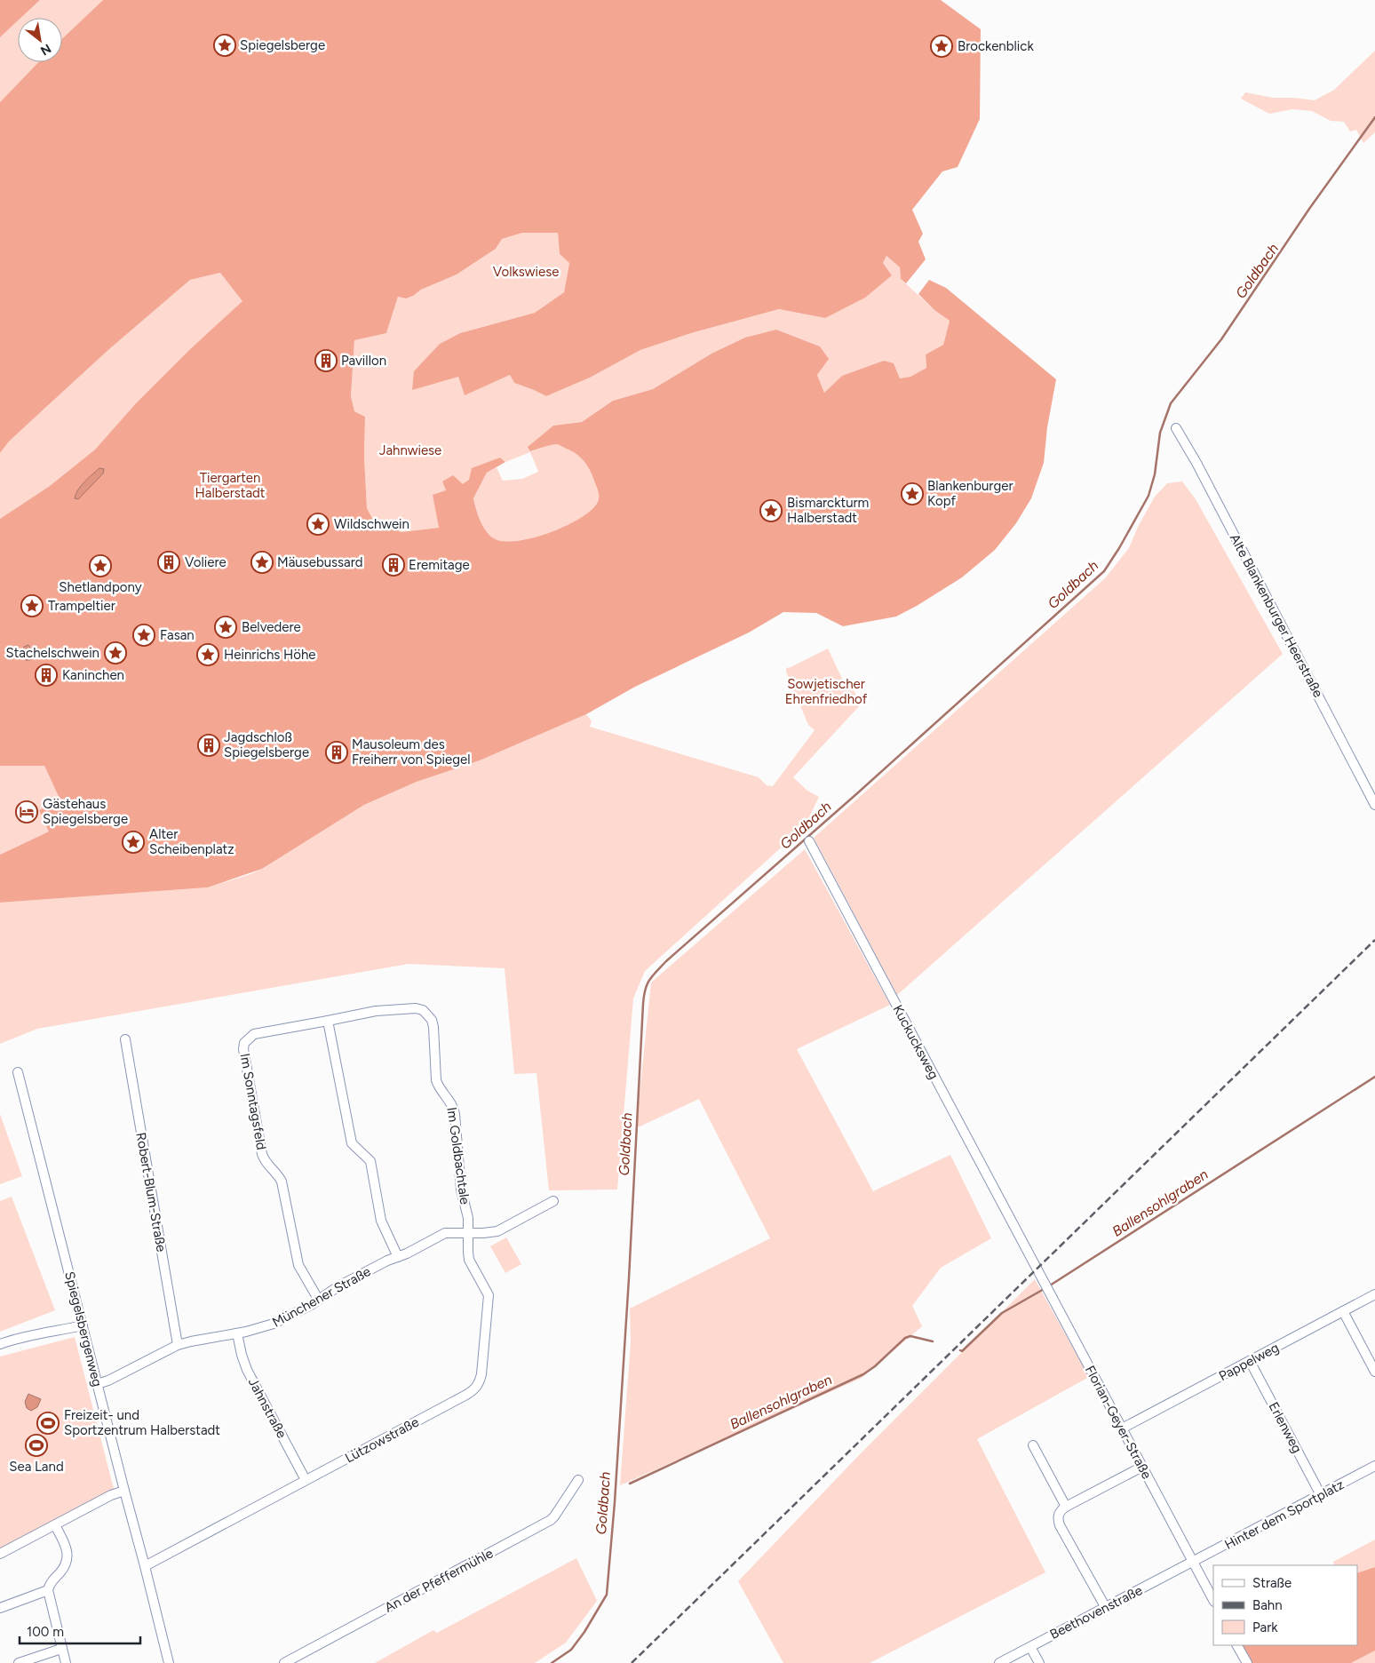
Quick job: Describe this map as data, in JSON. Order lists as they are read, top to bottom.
{
  "streets": {
    "street": [
      "Alte Blankenburger Heerstraße",
      "Kuckucksweg",
      "Im Sonntagsfeld",
      "Im Goldbachtale",
      "Robert-Blum-Straße",
      "Münchener Straße",
      "Spiegelsbergenweg",
      "Pappelweg",
      "Jahnstraße",
      "Florian-Geyer-Straße",
      "Erlenweg",
      "Lützowstraße",
      "Hinter dem Sportplatz",
      "An der Pfeffermühle",
      "Beethovenstraße"
    ]
  },
  "crossings": [
    ["Kuckucksweg", "Florian-Geyer-Straße"],
    ["Im Sonntagsfeld", "Im Goldbachtale"],
    ["Im Sonntagsfeld", "Münchener Straße"],
    ["Im Goldbachtale", "Münchener Straße"],
    ["Im Goldbachtale", "Lützowstraße"],
    ["Robert-Blum-Straße", "Münchener Straße"],
    ["Münchener Straße", "Spiegelsbergenweg"],
    ["Münchener Straße", "Jahnstraße"],
    ["Münchener Straße", "Lützowstraße"],
    ["Spiegelsbergenweg", "Lützowstraße"],
    ["Pappelweg", "Florian-Geyer-Straße"],
    ["Pappelweg", "Erlenweg"],
    ["Jahnstraße", "Lützowstraße"],
    ["Florian-Geyer-Straße", "Hinter dem Sportplatz"],
    ["Florian-Geyer-Straße", "Beethovenstraße"],
    ["Erlenweg", "Hinter dem Sportplatz"],
    ["Hinter dem Sportplatz", "Beethovenstraße"]
  ],
  "water": ["Goldbach", "Ballensohlgraben"],
  "parks": [
    "Volkswiese",
    "Jahnwiese",
    "Tiergarten Halberstadt",
    "Sowjetischer Ehrenfriedhof"
  ],
  "places": {
    "place": [
      "Spiegelsberge",
      "Brockenblick",
      "Blankenburger Kopf",
      "Bismarckturm Halberstadt",
      "Wildschwein",
      "Mäusebussard",
      "Shetlandpony",
      "Trampeltier",
      "Belvedere",
      "Fasan",
      "Stachelschwein",
      "Heinrichs Höhe",
      "Alter Scheibenplatz"
    ],
    "building": [
      "Pavillon",
      "Voliere",
      "Eremitage",
      "Kaninchen",
      "Jagdschloß Spiegelsberge",
      "Mausoleum des Freiherr von Spiegel"
    ],
    "hotel": ["Gästehaus Spiegelsberge"],
    "sports": ["Freizeit- und Sportzentrum Halberstadt", "Sea Land"]
  },
  "legend": ["Straße", "Bahn", "Park"],
  "scale_bar": "100 m",
  "north": "bottom right"
}
